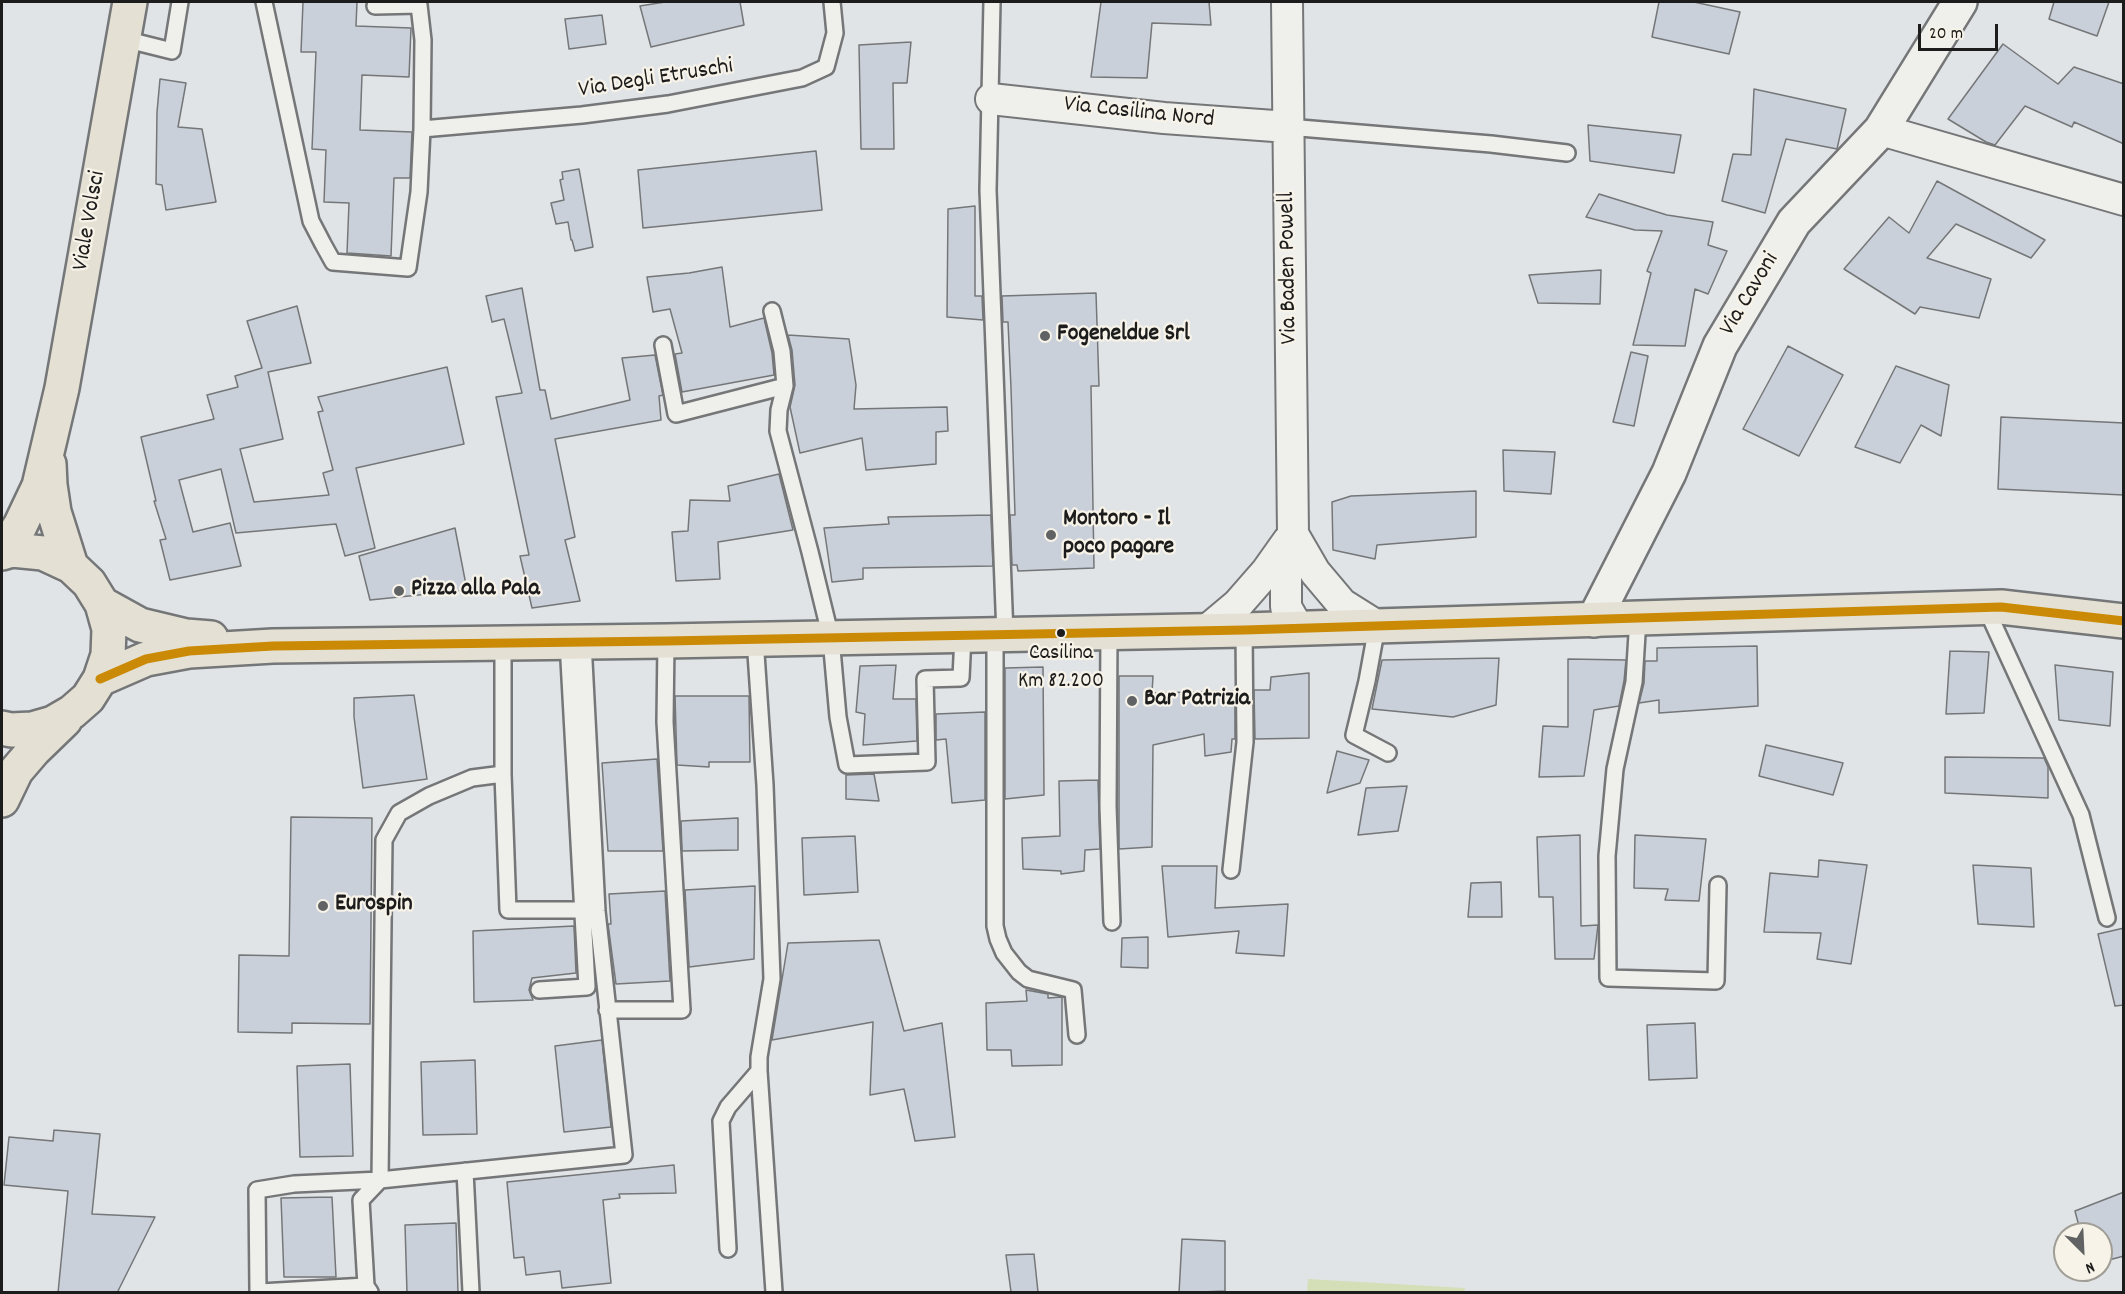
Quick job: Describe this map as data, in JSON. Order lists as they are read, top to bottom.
{
  "streets": {
    "main road": ["Viale Volsci"],
    "street": ["Via Casilina Nord", "Via Baden Powell", "Via Cavoni"],
    "lane": ["Via Degli Etruschi"]
  },
  "crossings": [
    ["Via Casilina Nord", "Via Baden Powell"]
  ],
  "places": [
    "Fogeneldue Srl",
    "Montoro - Il poco pagare",
    "Pizza alla Pala",
    "Casilina Km 82.200",
    "Bar Patrizia",
    "Eurospin"
  ],
  "scale_bar": "20 m",
  "north": "bottom right"
}
